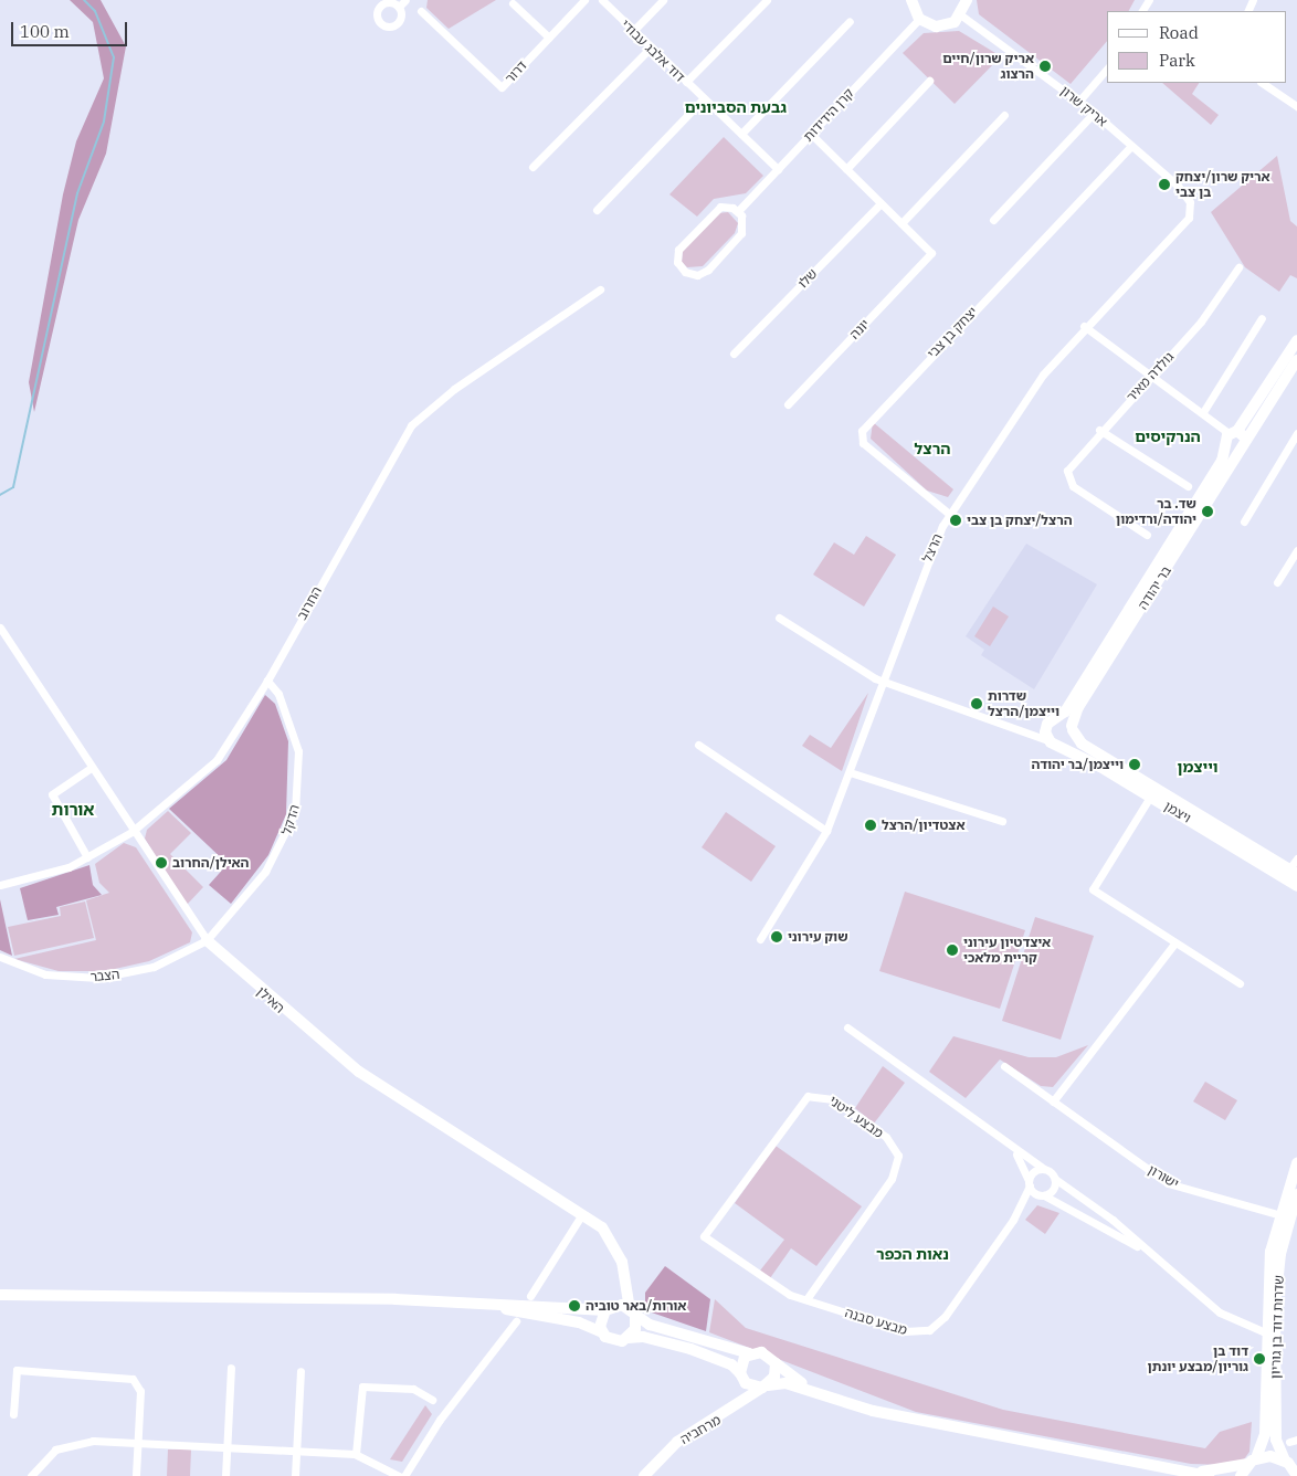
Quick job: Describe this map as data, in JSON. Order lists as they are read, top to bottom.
{
  "streets": {
    "street": [
      "דוד אלבג עבודי",
      "דרור",
      "אריק שרון",
      "קרן הידידות",
      "שלו",
      "יונה",
      "יצחק בן צבי",
      "גולדה מאיר",
      "הרצל",
      "בר יהודה",
      "החרוב",
      "ויצמן",
      "הדקל",
      "הצבר",
      "האילן",
      "מבצע ליטני",
      "ישורון",
      "מבצע סבנה",
      "שדרות דוד בן גוריון",
      "מרחביה"
    ]
  },
  "crossings": [
    ["דוד אלבג עבודי", "קרן הידידות"],
    ["אריק שרון", "יצחק בן צבי"],
    ["אריק שרון", "הרצל"],
    ["יצחק בן צבי", "הרצל"],
    ["הרצל", "ויצמן"],
    ["בר יהודה", "ויצמן"],
    ["החרוב", "הדקל"],
    ["החרוב", "האילן"],
    ["הדקל", "הצבר"],
    ["הדקל", "האילן"],
    ["הצבר", "האילן"],
    ["מבצע ליטני", "מבצע סבנה"],
    ["ישורון", "שדרות דוד בן גוריון"]
  ],
  "districts": [
    "גבעת הסביונים",
    "הנרקיסים",
    "הרצל",
    "וייצמן",
    "אורות",
    "נאות הכפר"
  ],
  "places": [
    "אריק שרון/חיים הרצוג",
    "אריק שרון/יצחק בן צבי",
    "שד. בר יהודה/ורדימון",
    "הרצל/יצחק בן צבי",
    "שדרות וייצמן/הרצל",
    "וייצמן/בר יהודה",
    "אצטדיון/הרצל",
    "האילן/החרוב",
    "שוק עירוני",
    "איצדטיון עירוני קריית מלאכי",
    "אורות/באר טוביה",
    "דוד בן גוריון/מבצע יונתן"
  ],
  "legend": ["Road", "Park"],
  "scale_bar": "100 m"
}
